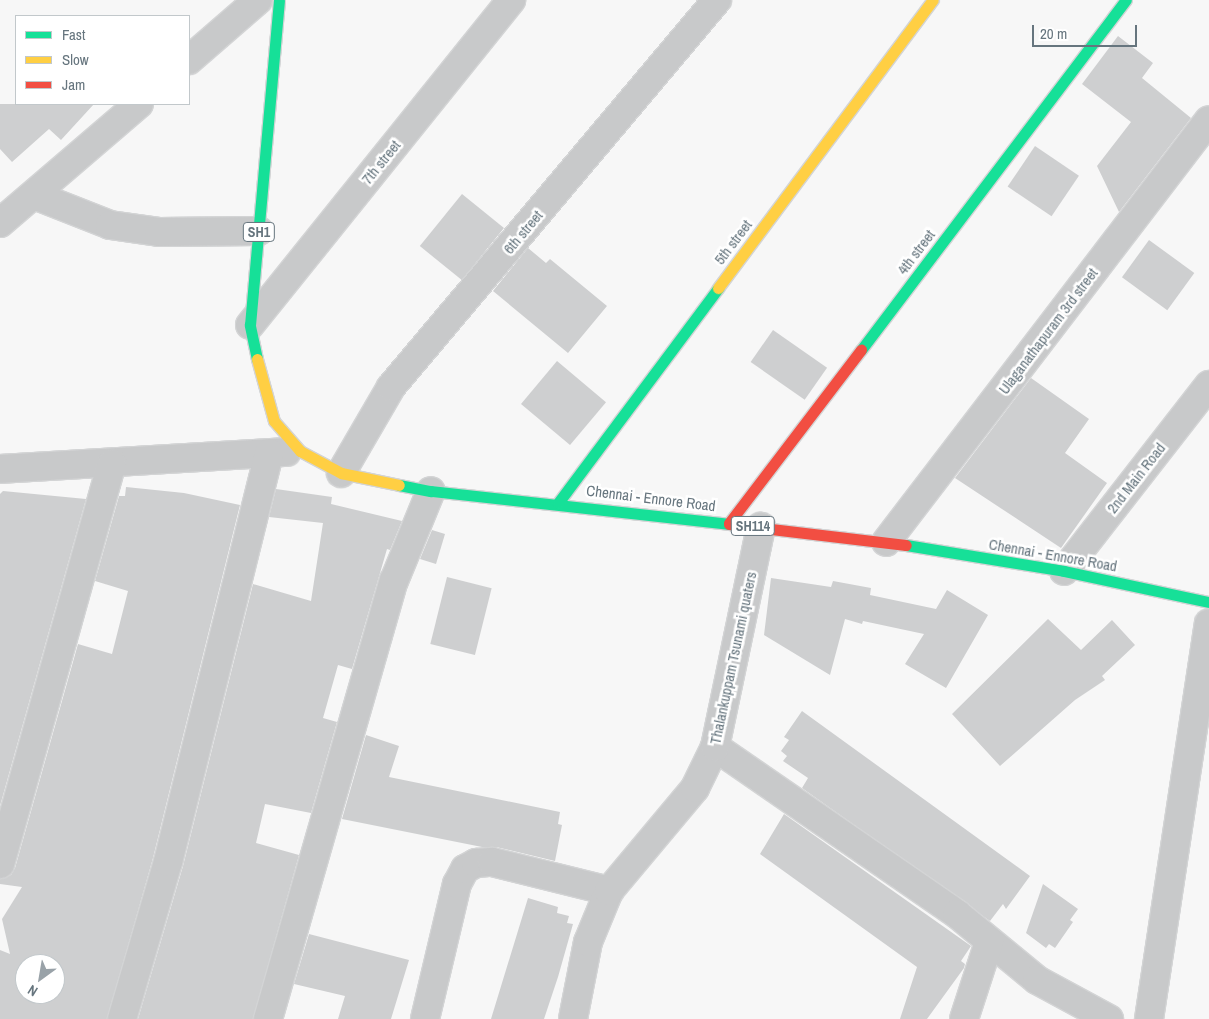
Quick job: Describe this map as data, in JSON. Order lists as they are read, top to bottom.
{
  "streets": {
    "main road": [
      "SH1",
      "5th street",
      "4th street",
      "Chennai - Ennore Road",
      "SH114"
    ],
    "street": [
      "7th street",
      "6th street",
      "Ulaganathapuram 3rd street",
      "2nd Main Road",
      "Thalankuppam Tsunami quaters"
    ]
  },
  "crossings": [
    ["7th street", "SH1"],
    ["SH1", "Chennai - Ennore Road"],
    ["6th street", "Chennai - Ennore Road"],
    ["5th street", "Chennai - Ennore Road"],
    ["4th street", "Chennai - Ennore Road"],
    ["Ulaganathapuram 3rd street", "Chennai - Ennore Road"],
    ["2nd Main Road", "Chennai - Ennore Road"],
    ["Chennai - Ennore Road", "Thalankuppam Tsunami quaters"]
  ],
  "legend": ["Fast", "Slow", "Jam"],
  "scale_bar": "20 m",
  "north": "bottom left"
}
